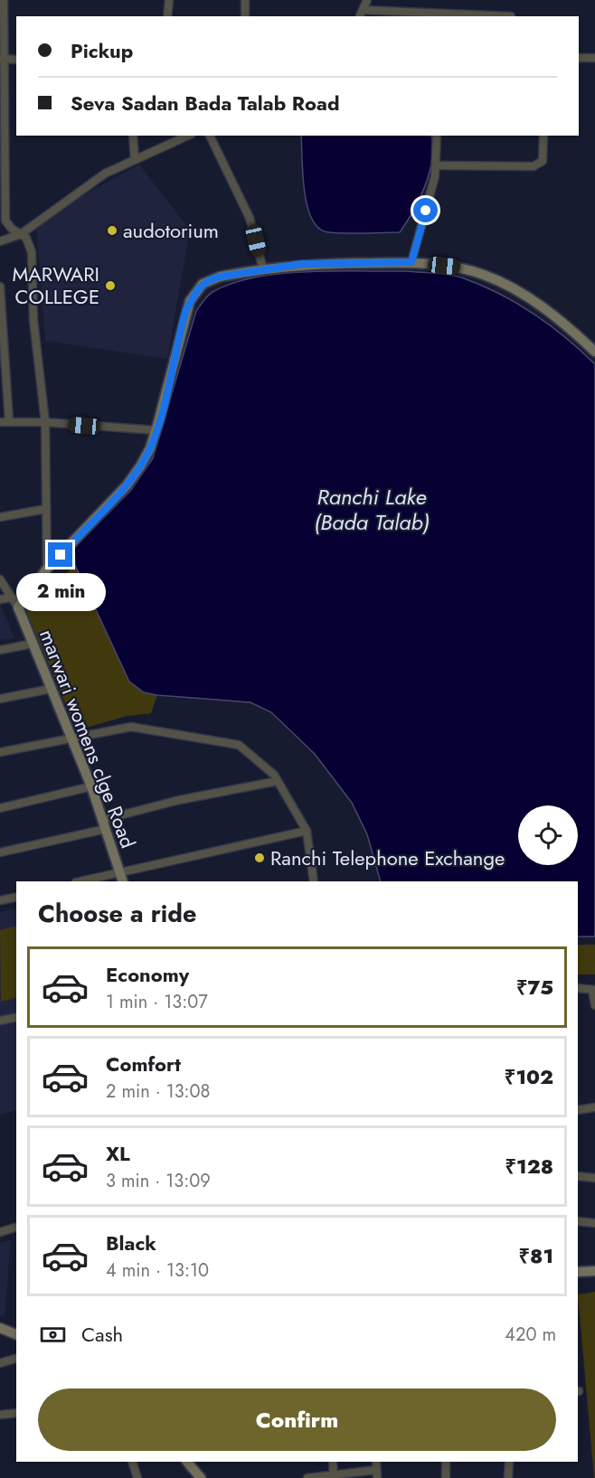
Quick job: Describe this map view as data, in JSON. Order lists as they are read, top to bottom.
{
  "streets": {
    "street": ["marwari womens clge Road"]
  },
  "water": ["Ranchi Lake (Bada Talab)"],
  "places": ["audotorium", "MARWARI COLLEGE", "Ranchi Telephone Exchange"],
  "page": {
    "banner": ["Pickup", "Seva Sadan Bada Talab Road"],
    "bubble": "2 min",
    "heading": "Choose a ride",
    "list": [
      {
        "name": "Economy",
        "note": "1 min · 13:07",
        "value": "₹75"
      },
      {
        "name": "Comfort",
        "note": "2 min · 13:08",
        "value": "₹102"
      },
      {
        "name": "XL",
        "note": "3 min · 13:09",
        "value": "₹128"
      },
      {
        "name": "Black",
        "note": "4 min · 13:10",
        "value": "₹81"
      }
    ],
    "pay": ["Cash", "420 m"],
    "buttons": "Confirm"
  }
}
